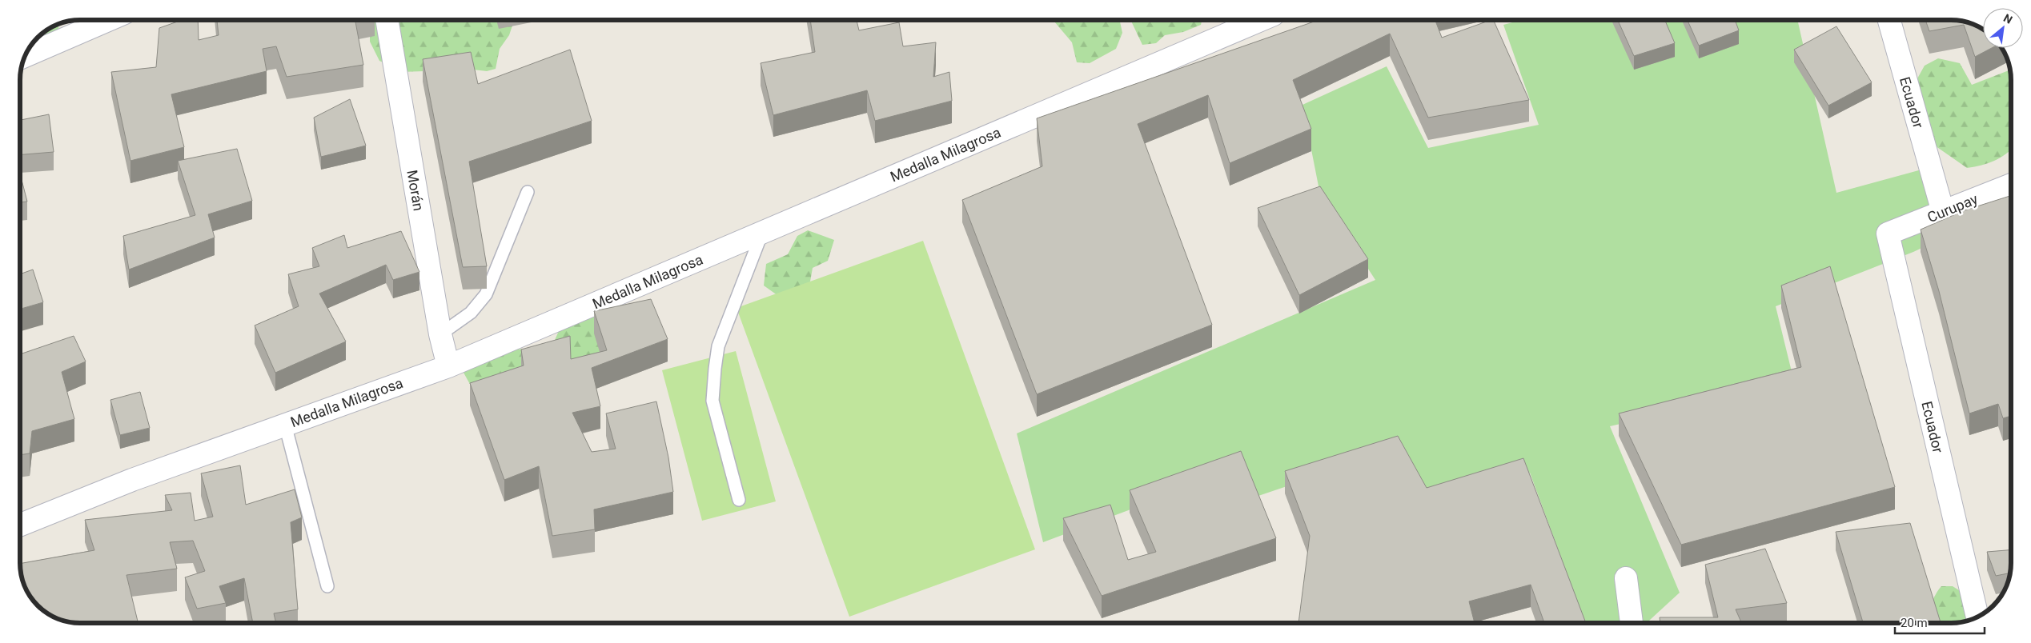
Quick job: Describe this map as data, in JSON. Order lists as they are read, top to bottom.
{
  "streets": {
    "street": [
      "Ecuador",
      "Medalla Milagrosa",
      "Morán",
      "Curupay"
    ]
  },
  "crossings": [
    ["Ecuador", "Curupay"],
    ["Medalla Milagrosa", "Morán"]
  ],
  "scale_bar": "20 m",
  "north": "top right"
}
